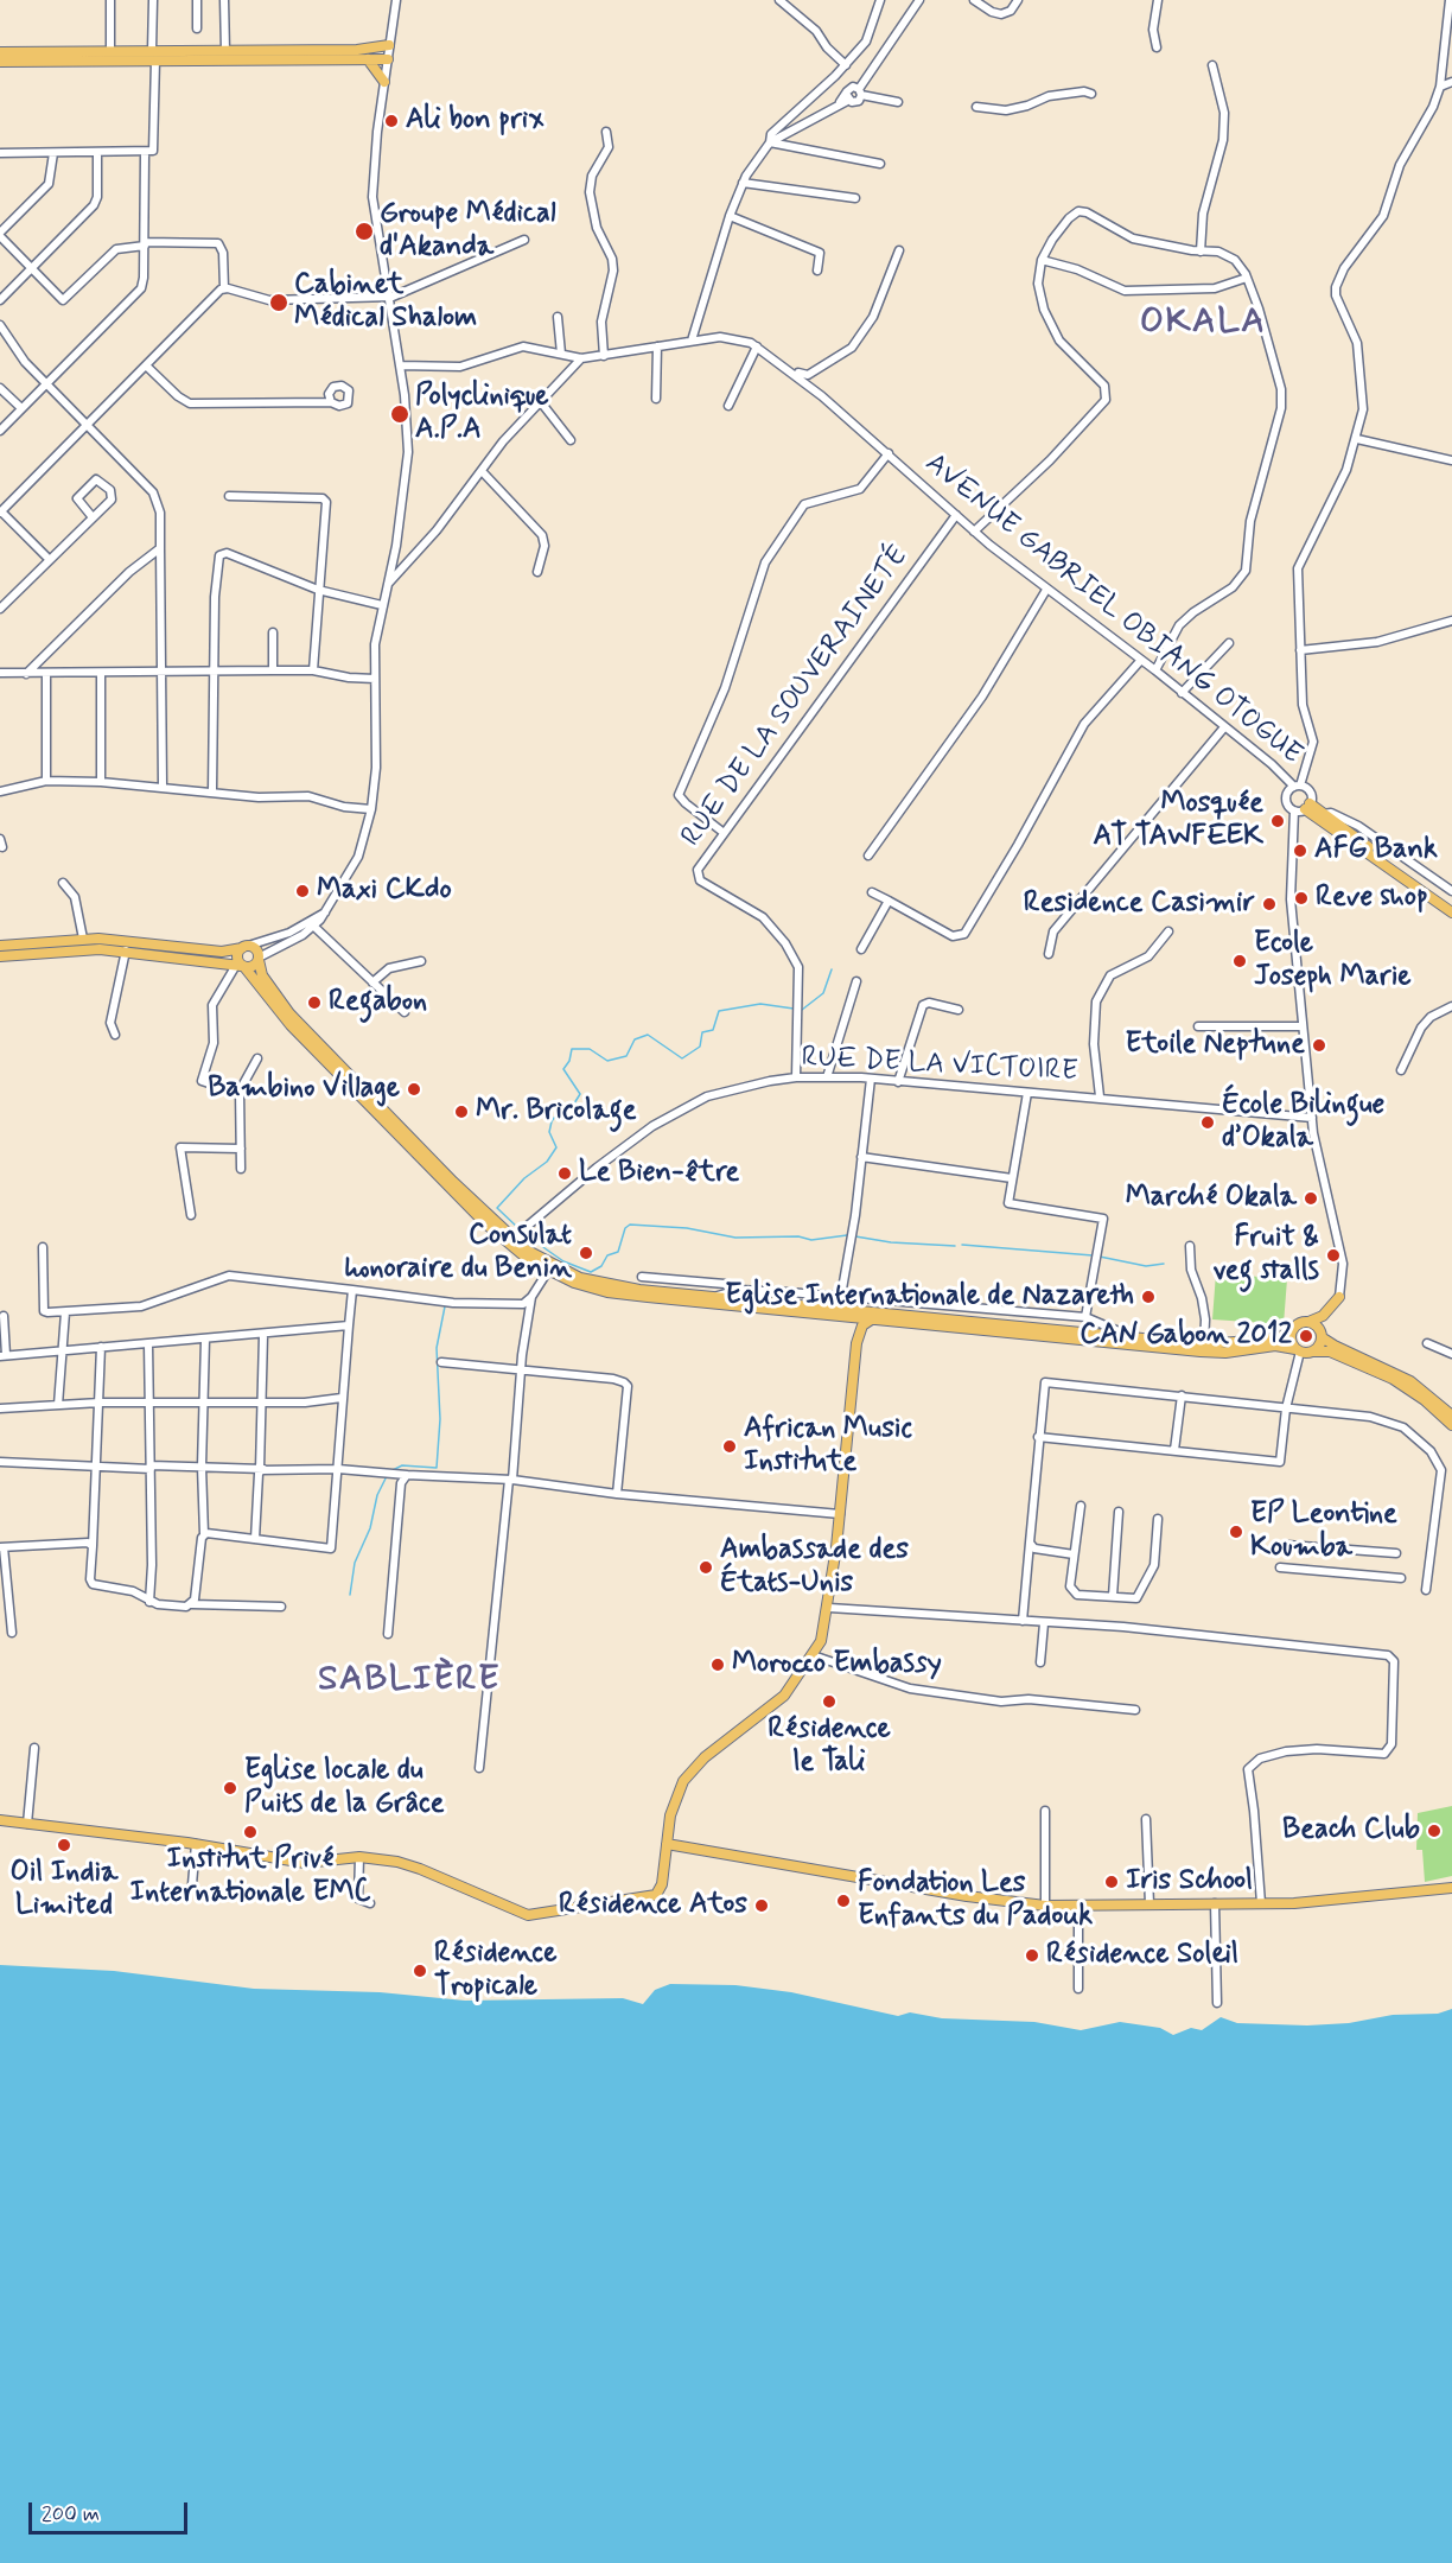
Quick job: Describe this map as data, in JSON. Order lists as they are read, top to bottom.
{
  "streets": {
    "street": ["AVENUE GABRIEL OBIANG OTOGUE", "RUE DE LA SOUVERAINETÉ", "RUE DE LA VICTOIRE"]
  },
  "crossings": [
    ["AVENUE GABRIEL OBIANG OTOGUE", "RUE DE LA SOUVERAINETÉ"],
    ["RUE DE LA SOUVERAINETÉ", "RUE DE LA VICTOIRE"]
  ],
  "districts": ["OKALA", "SABLIÈRE"],
  "places": [
    "Ali bon prix",
    "Groupe Médical d'Akanda",
    "Cabinet Médical Shalom",
    "Polyclinique A.P.A",
    "Mosquée AT TAWFEEK",
    "AFG Bank",
    "Maxi CKdo",
    "Reve shop",
    "Residence Casimir",
    "Ecole Joseph Marie",
    "Regabon",
    "Etoile Neptune",
    "Bambino Village",
    "Mr. Bricolage",
    "École Bilingue d’Okala",
    "Le Bien-être",
    "Marché Okala",
    "Consulat honoraire du Benin",
    "Fruit & veg stalls",
    "Eglise Internationale de Nazareth",
    "CAN Gabon 2012",
    "African Music Institute",
    "EP Leontine Koumba",
    "Ambassade des États-Unis",
    "Morocco Embassy",
    "Résidence le Tali",
    "Eglise locale du Puits de la Grâce",
    "Beach Club",
    "Institut Privé Internationale EMC",
    "Oil India Limited",
    "Iris School",
    "Fondation Les Enfants du Padouk",
    "Résidence Atos",
    "Résidence Soleil",
    "Résidence Tropicale"
  ],
  "scale_bar": "200 m"
}
